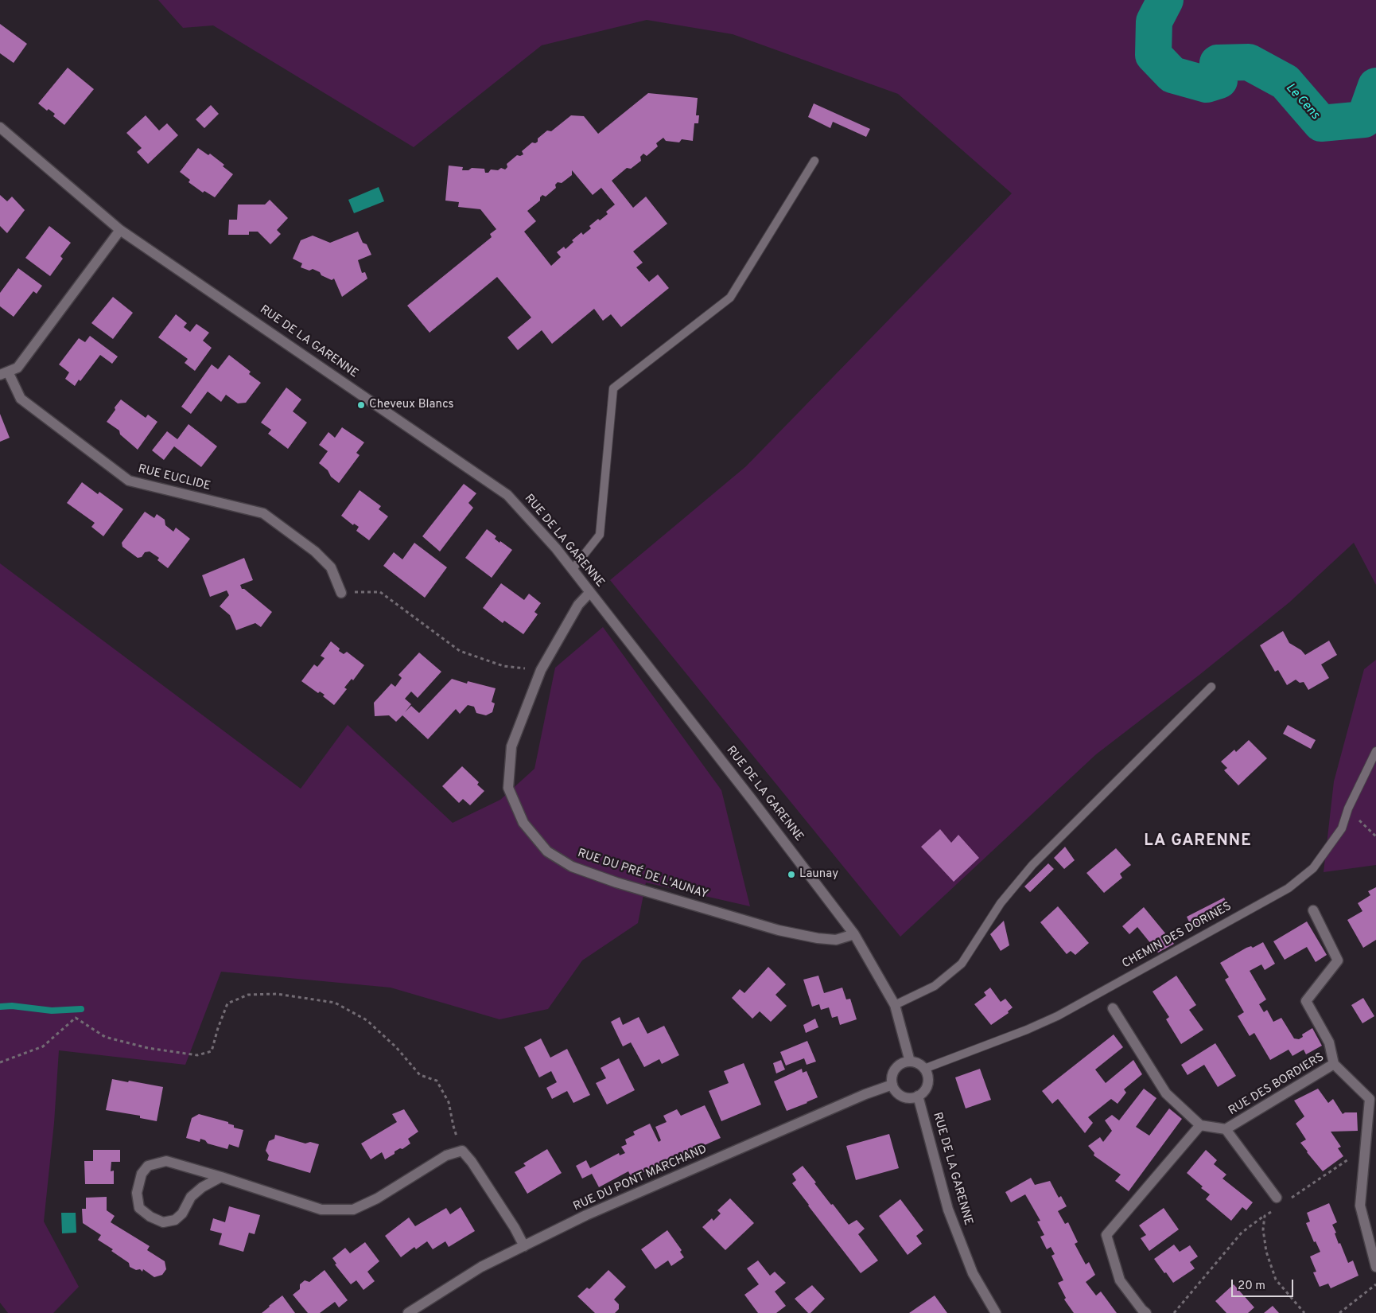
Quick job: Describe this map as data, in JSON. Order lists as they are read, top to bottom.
{
  "streets": {
    "street": [
      "RUE DE LA GARENNE",
      "RUE EUCLIDE",
      "RUE DU PRÉ DE L'AUNAY",
      "RUE DES BORDIERS",
      "RUE DU PONT MARCHAND"
    ],
    "lane": ["CHEMIN DES DORINES"]
  },
  "crossings": [
    ["RUE DE LA GARENNE", "RUE DU PRÉ DE L'AUNAY"],
    ["RUE DE LA GARENNE", "CHEMIN DES DORINES"],
    ["RUE DE LA GARENNE", "RUE DU PONT MARCHAND"],
    ["CHEMIN DES DORINES", "RUE DU PONT MARCHAND"]
  ],
  "districts": ["LA GARENNE"],
  "water": ["Le Cens"],
  "places": ["Cheveux Blancs", "Launay"],
  "scale_bar": "20 m"
}
